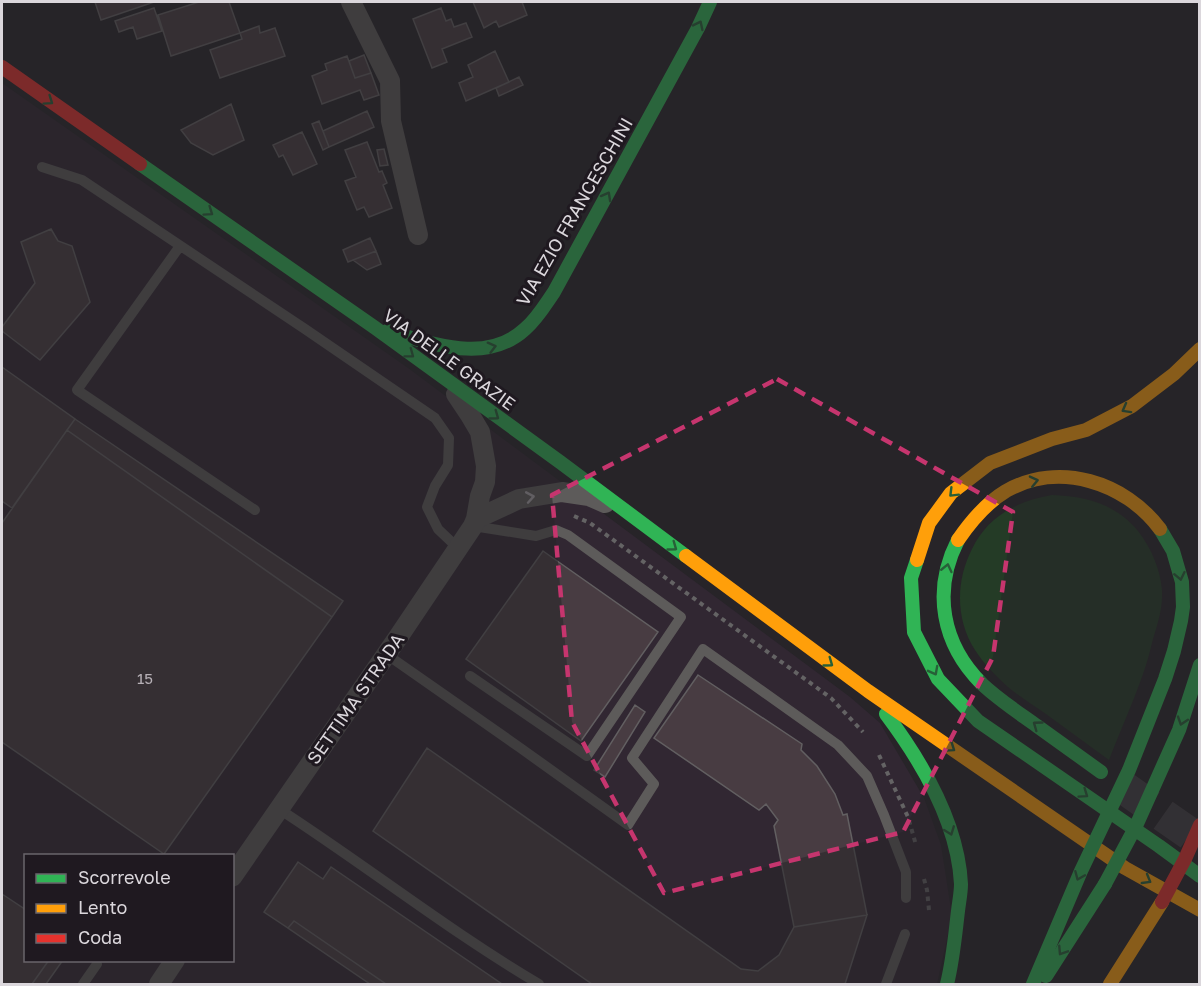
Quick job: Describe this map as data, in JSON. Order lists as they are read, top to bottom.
{
  "streets": {
    "main road": ["VIA EZIO FRANCESCHINI", "VIA DELLE GRAZIE"],
    "street": ["SETTIMA STRADA"]
  },
  "crossings": [
    ["VIA EZIO FRANCESCHINI", "VIA DELLE GRAZIE"],
    ["VIA DELLE GRAZIE", "SETTIMA STRADA"]
  ],
  "one_way": ["VIA EZIO FRANCESCHINI", "VIA DELLE GRAZIE"],
  "house_numbers": ["15"],
  "legend": ["Scorrevole", "Lento", "Coda"]
}
